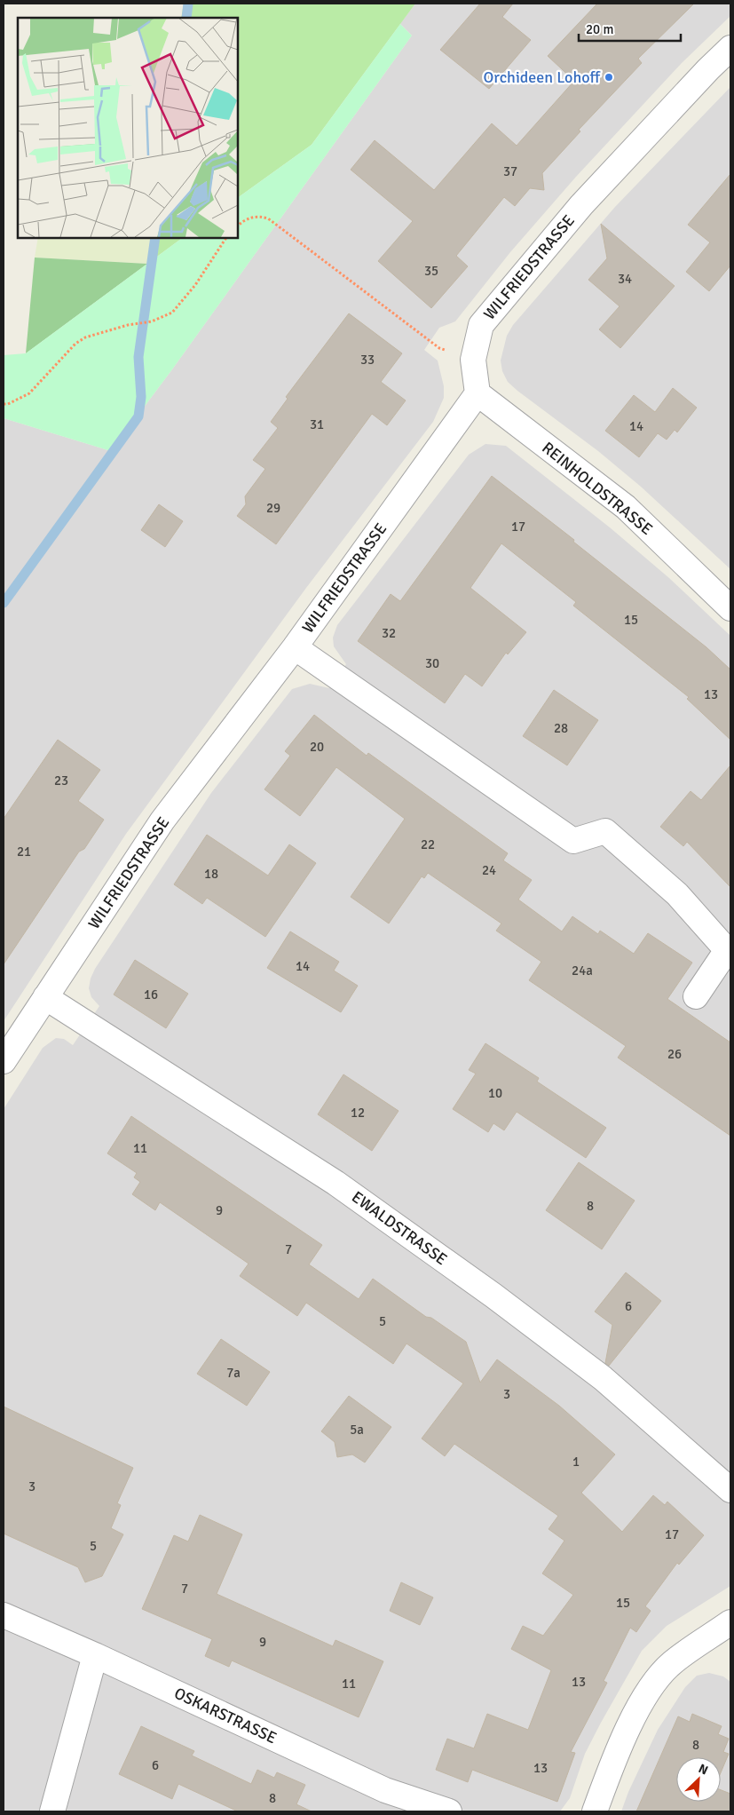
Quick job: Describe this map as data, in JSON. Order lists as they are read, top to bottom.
{
  "streets": {
    "street": [
      "WILFRIEDSTRASSE",
      "REINHOLDSTRASSE",
      "EWALDSTRASSE",
      "OSKARSTRASSE"
    ]
  },
  "crossings": [
    ["WILFRIEDSTRASSE", "REINHOLDSTRASSE"],
    ["WILFRIEDSTRASSE", "EWALDSTRASSE"]
  ],
  "places": ["Orchideen Lohoff"],
  "house_numbers": [
    "37",
    "35",
    "34",
    "33",
    "31",
    "14",
    "29",
    "17",
    "15",
    "32",
    "30",
    "13",
    "28",
    "20",
    "23",
    "22",
    "21",
    "24",
    "18",
    "14",
    "24a",
    "16",
    "26",
    "10",
    "12",
    "11",
    "8",
    "9",
    "7",
    "6",
    "5",
    "7a",
    "3",
    "5a",
    "1",
    "3",
    "17",
    "5",
    "7",
    "15",
    "9",
    "13",
    "11",
    "8",
    "6",
    "13",
    "8"
  ],
  "scale_bar": "20 m",
  "north": "top right"
}
